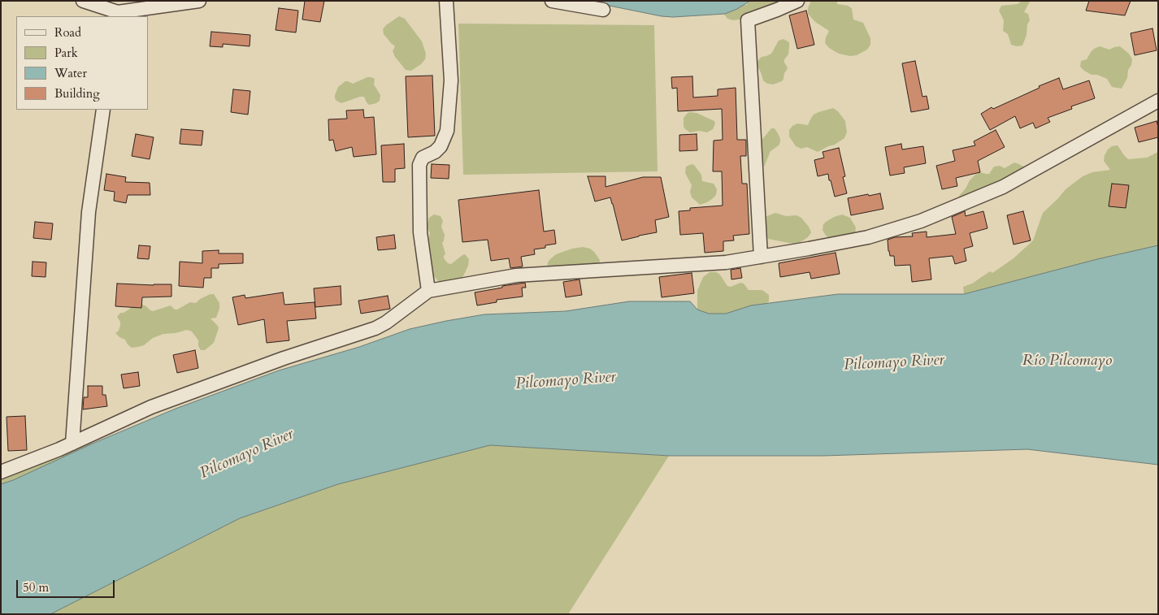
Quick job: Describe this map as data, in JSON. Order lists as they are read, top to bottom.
{
  "water": ["Río Pilcomayo", "Pilcomayo River"],
  "legend": [
    "Road",
    "Park",
    "Water",
    "Building"
  ],
  "scale_bar": "50 m"
}
